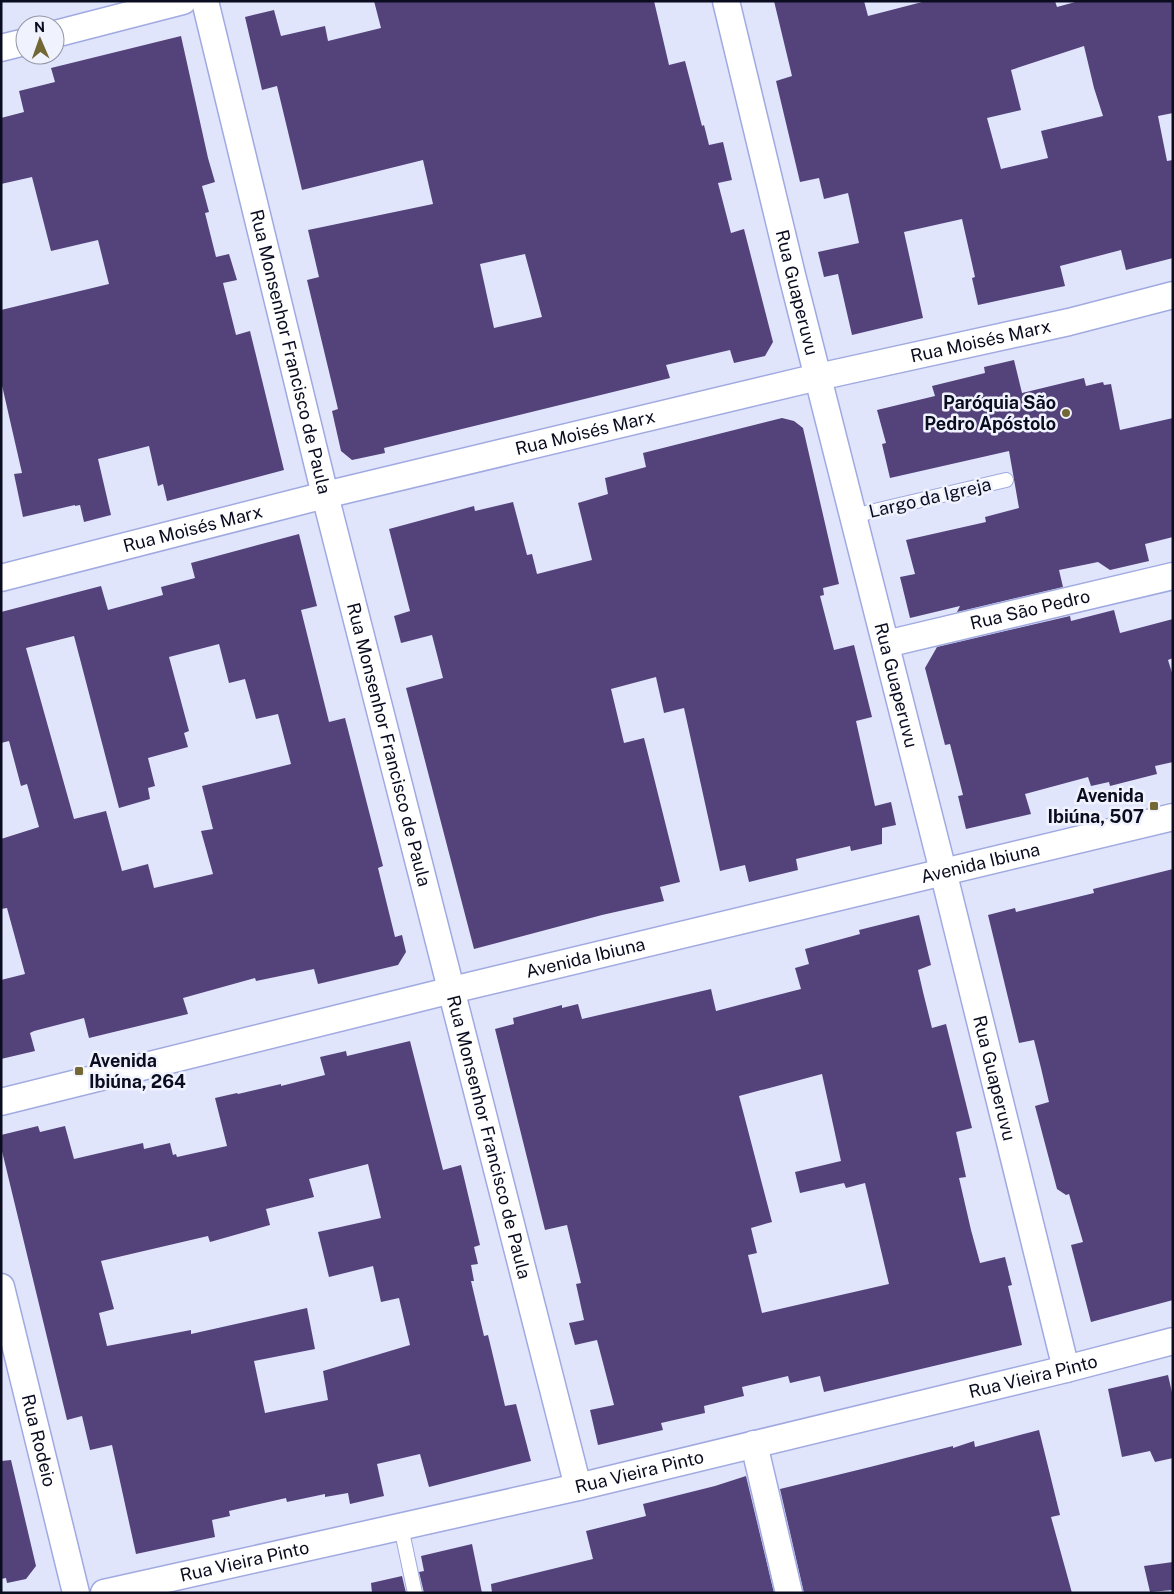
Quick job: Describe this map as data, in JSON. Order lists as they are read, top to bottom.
{
  "streets": {
    "street": [
      "Rua Guaperuvu",
      "Rua Moisés Marx",
      "Rua Monsenhor Francisco de Paula",
      "Rua São Pedro",
      "Avenida Ibiuna",
      "Rua Vieira Pinto",
      "Rua Rodeio"
    ],
    "lane": ["Largo da Igreja"]
  },
  "crossings": [
    ["Rua Guaperuvu", "Rua Moisés Marx"],
    ["Rua Guaperuvu", "Largo da Igreja"],
    ["Rua Guaperuvu", "Rua São Pedro"],
    ["Rua Guaperuvu", "Avenida Ibiuna"],
    ["Rua Guaperuvu", "Rua Vieira Pinto"],
    ["Rua Moisés Marx", "Rua Monsenhor Francisco de Paula"],
    ["Rua Monsenhor Francisco de Paula", "Avenida Ibiuna"],
    ["Rua Monsenhor Francisco de Paula", "Rua Vieira Pinto"]
  ],
  "places": {
    "other": ["Paróquia São Pedro Apóstolo"],
    "transit": ["Avenida Ibiúna, 507", "Avenida Ibiúna, 264"]
  },
  "north": "top"
}
